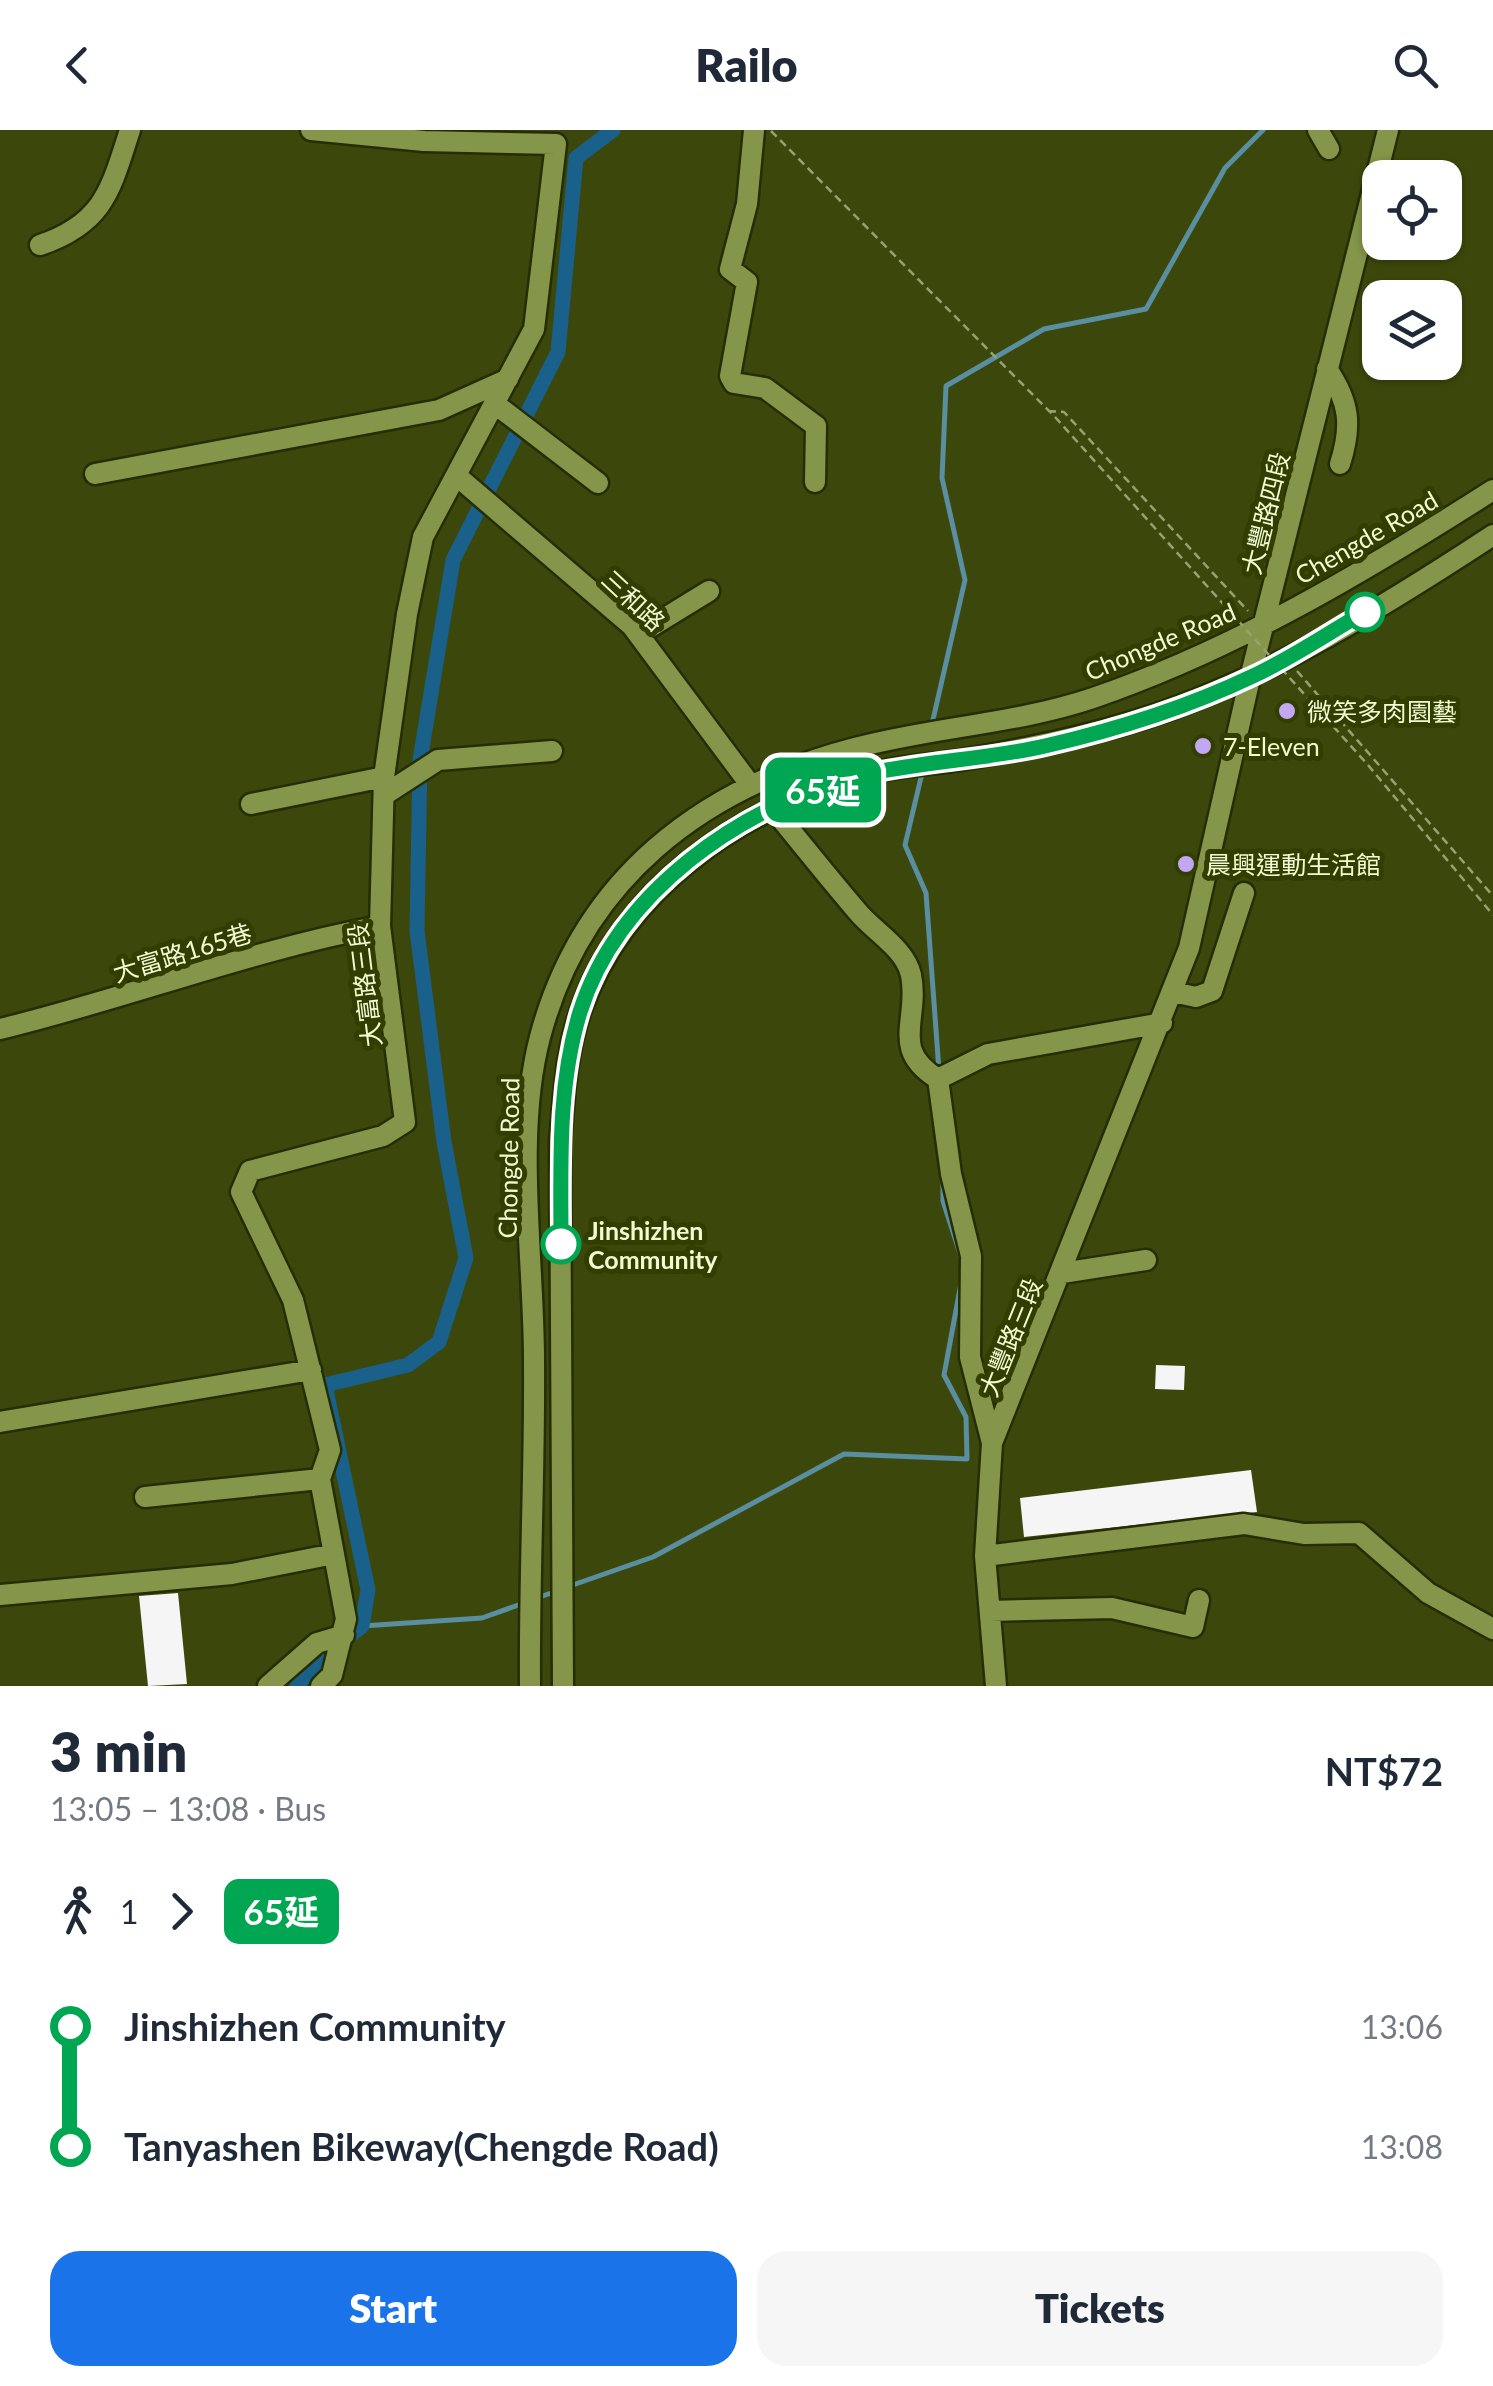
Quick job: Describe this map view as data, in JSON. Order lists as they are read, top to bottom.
{
  "streets": {
    "street": [
      "大豐路四段",
      "Chengde Road",
      "三和路",
      "Chongde Road",
      "大富路165巷",
      "大富路三段",
      "大豐路三段"
    ]
  },
  "crossings": [
    ["大豐路四段", "Chengde Road"],
    ["大豐路四段", "Chongde Road"],
    ["大豐路四段", "大豐路三段"],
    ["Chengde Road", "Chongde Road"],
    ["三和路", "Chongde Road"],
    ["三和路", "大富路三段"],
    ["大富路165巷", "大富路三段"]
  ],
  "places": [
    "微笑多肉園藝",
    "7-Eleven",
    "晨興運動生活館",
    "Jinshizhen Community"
  ],
  "lines": ["bus line 65延"],
  "page": {
    "header": "Railo",
    "on_map": "65延",
    "heading": ["3 min", "13:05 – 13:08 · Bus", "NT$72"],
    "legs": ["1", "65延"],
    "list": [
      {
        "name": "Jinshizhen Community",
        "value": "13:06"
      },
      {
        "name": "Tanyashen Bikeway(Chengde Road)",
        "value": "13:08"
      }
    ],
    "buttons": ["Start", "Tickets"]
  }
}
